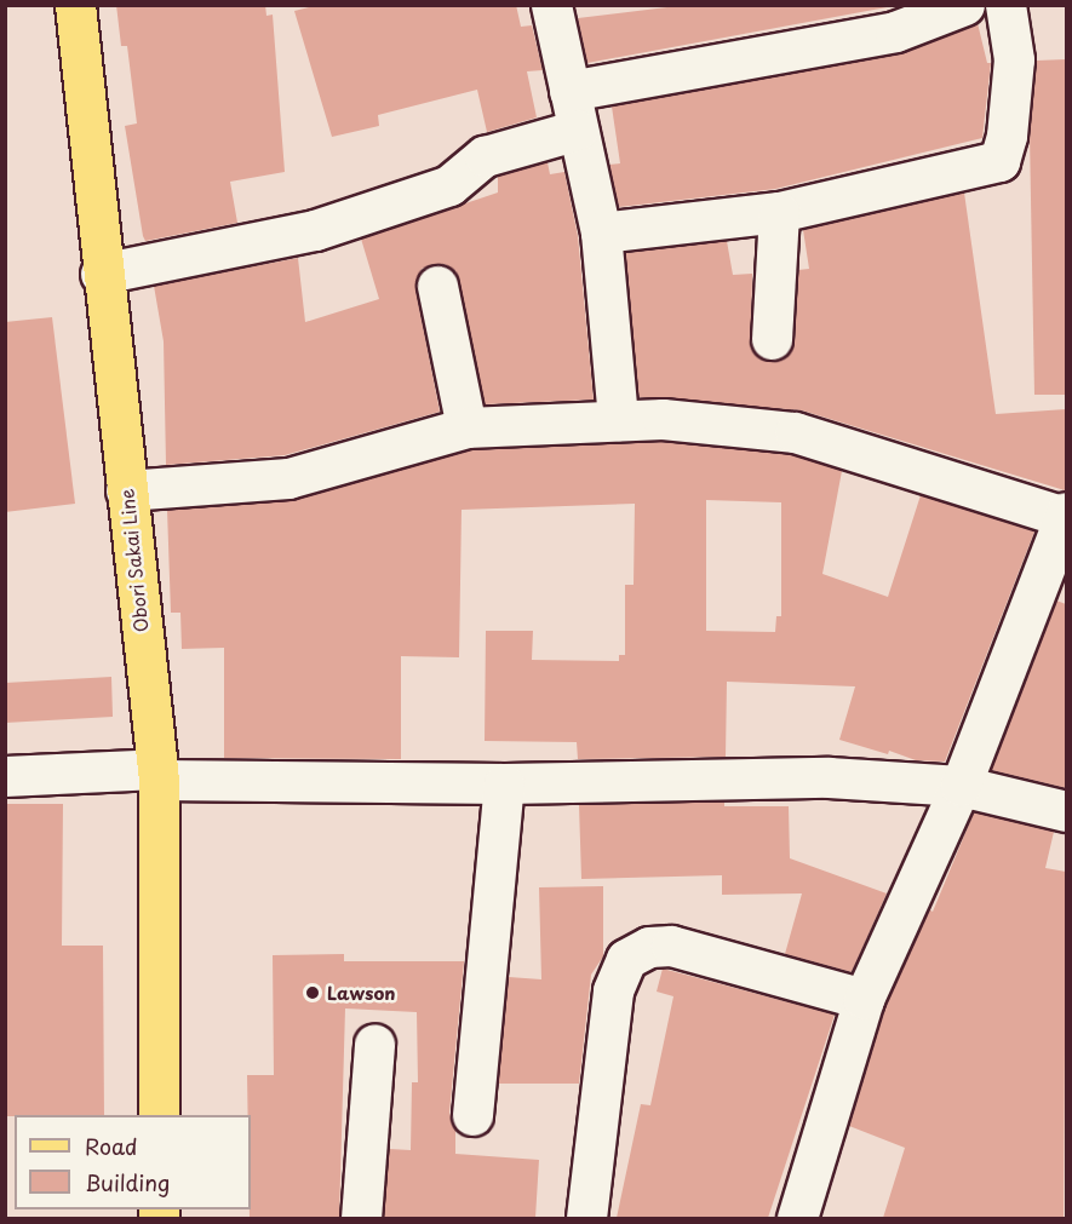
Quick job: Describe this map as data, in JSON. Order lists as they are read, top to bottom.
{
  "streets": {
    "main road": ["Obori Sakai Line"]
  },
  "places": ["Lawson"],
  "legend": ["Road", "Building"]
}
